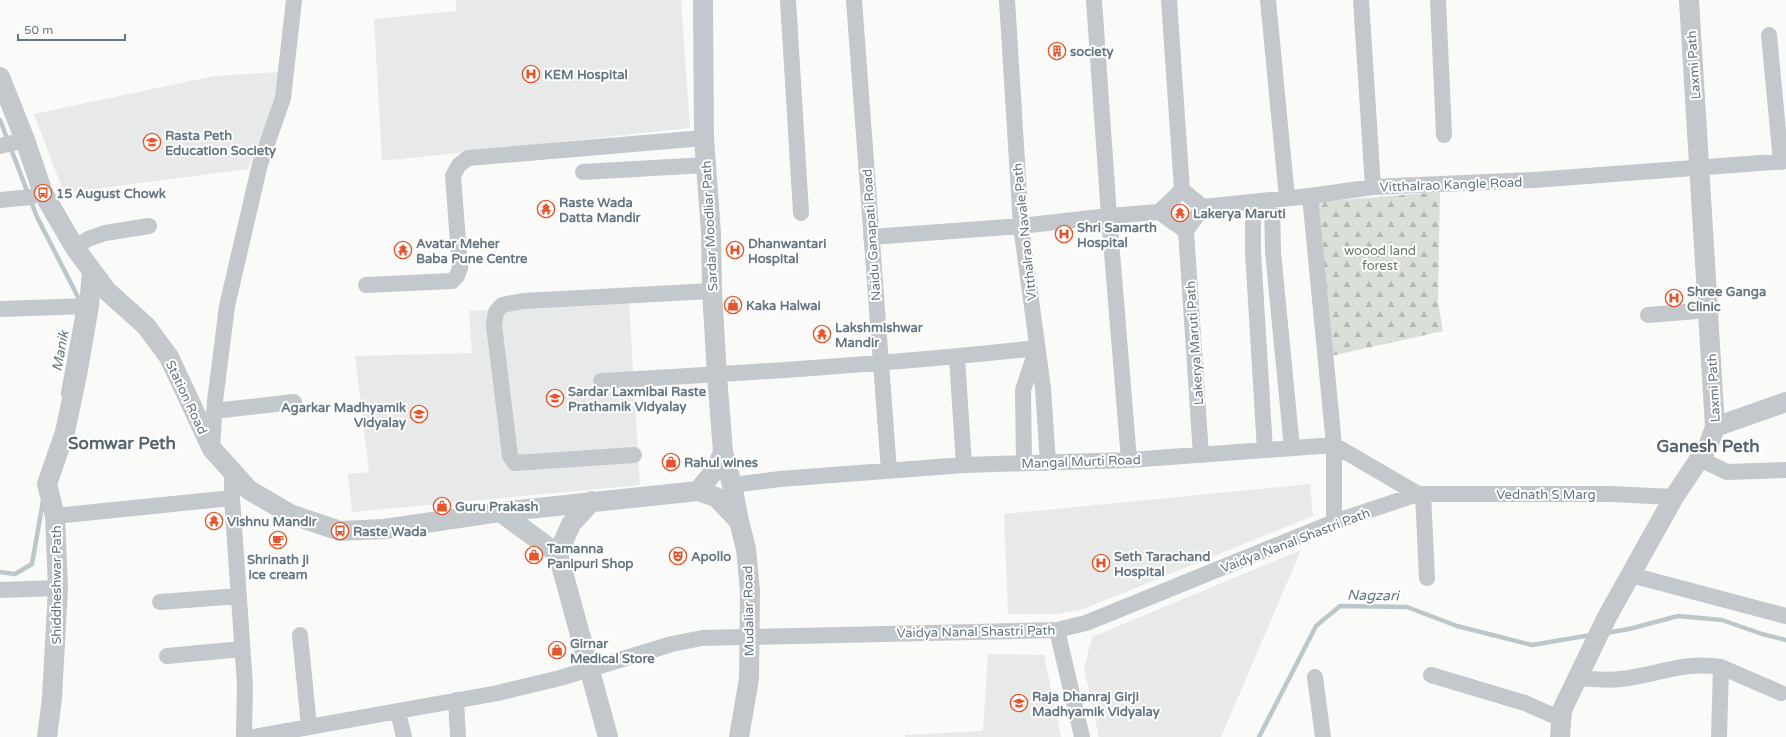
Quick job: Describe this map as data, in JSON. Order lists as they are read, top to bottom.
{
  "streets": {
    "street": [
      "Laxmi Path",
      "Vitthalrao Kangle Road",
      "Sardar Moodliar Path",
      "Vitthalrao Navale Path",
      "Naidu Ganapati Road",
      "Lakerya Maruti Path",
      "Station Road",
      "Mangal Murti Road",
      "Vednath S Marg",
      "Vaidya Nanal Shastri Path",
      "Shiddheshwar Path",
      "Mudaliar Road"
    ]
  },
  "crossings": [
    ["Laxmi Path", "Vitthalrao Kangle Road"],
    ["Laxmi Path", "Vednath S Marg"],
    ["Sardar Moodliar Path", "Station Road"],
    ["Sardar Moodliar Path", "Mangal Murti Road"],
    ["Sardar Moodliar Path", "Mudaliar Road"],
    ["Vitthalrao Navale Path", "Mangal Murti Road"],
    ["Naidu Ganapati Road", "Mangal Murti Road"],
    ["Lakerya Maruti Path", "Mangal Murti Road"],
    ["Station Road", "Shiddheshwar Path"],
    ["Mangal Murti Road", "Mudaliar Road"],
    ["Vednath S Marg", "Vaidya Nanal Shastri Path"],
    ["Vaidya Nanal Shastri Path", "Mudaliar Road"]
  ],
  "districts": ["Somwar Peth", "Ganesh Peth"],
  "water": ["Manik", "Nagzari"],
  "parks": ["woood land forest"],
  "places": {
    "building": ["society"],
    "hospital": [
      "KEM Hospital",
      "Shri Samarth Hospital",
      "Dhanwantari Hospital",
      "Shree Ganga Clinic",
      "Seth Tarachand Hospital"
    ],
    "school or university": [
      "Rasta Peth Education Society",
      "Sardar Laxmibai Raste Prathamik Vidyalay",
      "Agarkar Madhyamik Vidyalay",
      "Raja Dhanraj Girji Madhyamik Vidyalay"
    ],
    "bus stop": ["15 August Chowk", "Raste Wada"],
    "temple": [
      "Raste Wada Datta Mandir",
      "Lakerya Maruti",
      "Avatar Meher Baba Pune Centre",
      "Lakshmishwar Mandir",
      "Vishnu Mandir"
    ],
    "shop": [
      "Kaka Halwai",
      "Rahul wines",
      "Guru Prakash",
      "Tamanna Panipuri Shop",
      "Girnar Medical Store"
    ],
    "cafe": ["Shrinath ji ice cream"],
    "theatre": ["Apollo"]
  },
  "scale_bar": "50 m"
}
